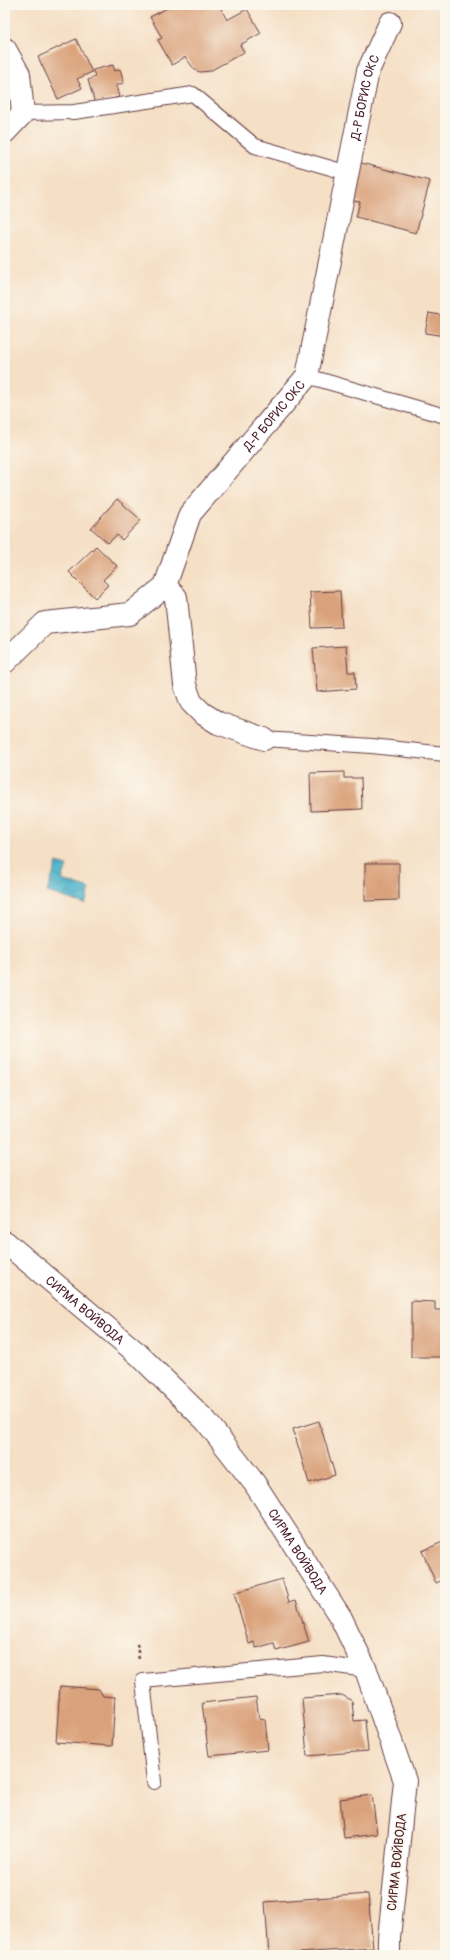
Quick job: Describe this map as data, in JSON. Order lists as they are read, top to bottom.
{
  "streets": {
    "street": ["Д-Р БОРИС ОКС", "СИРМА ВОЙВОДА"]
  }
}
